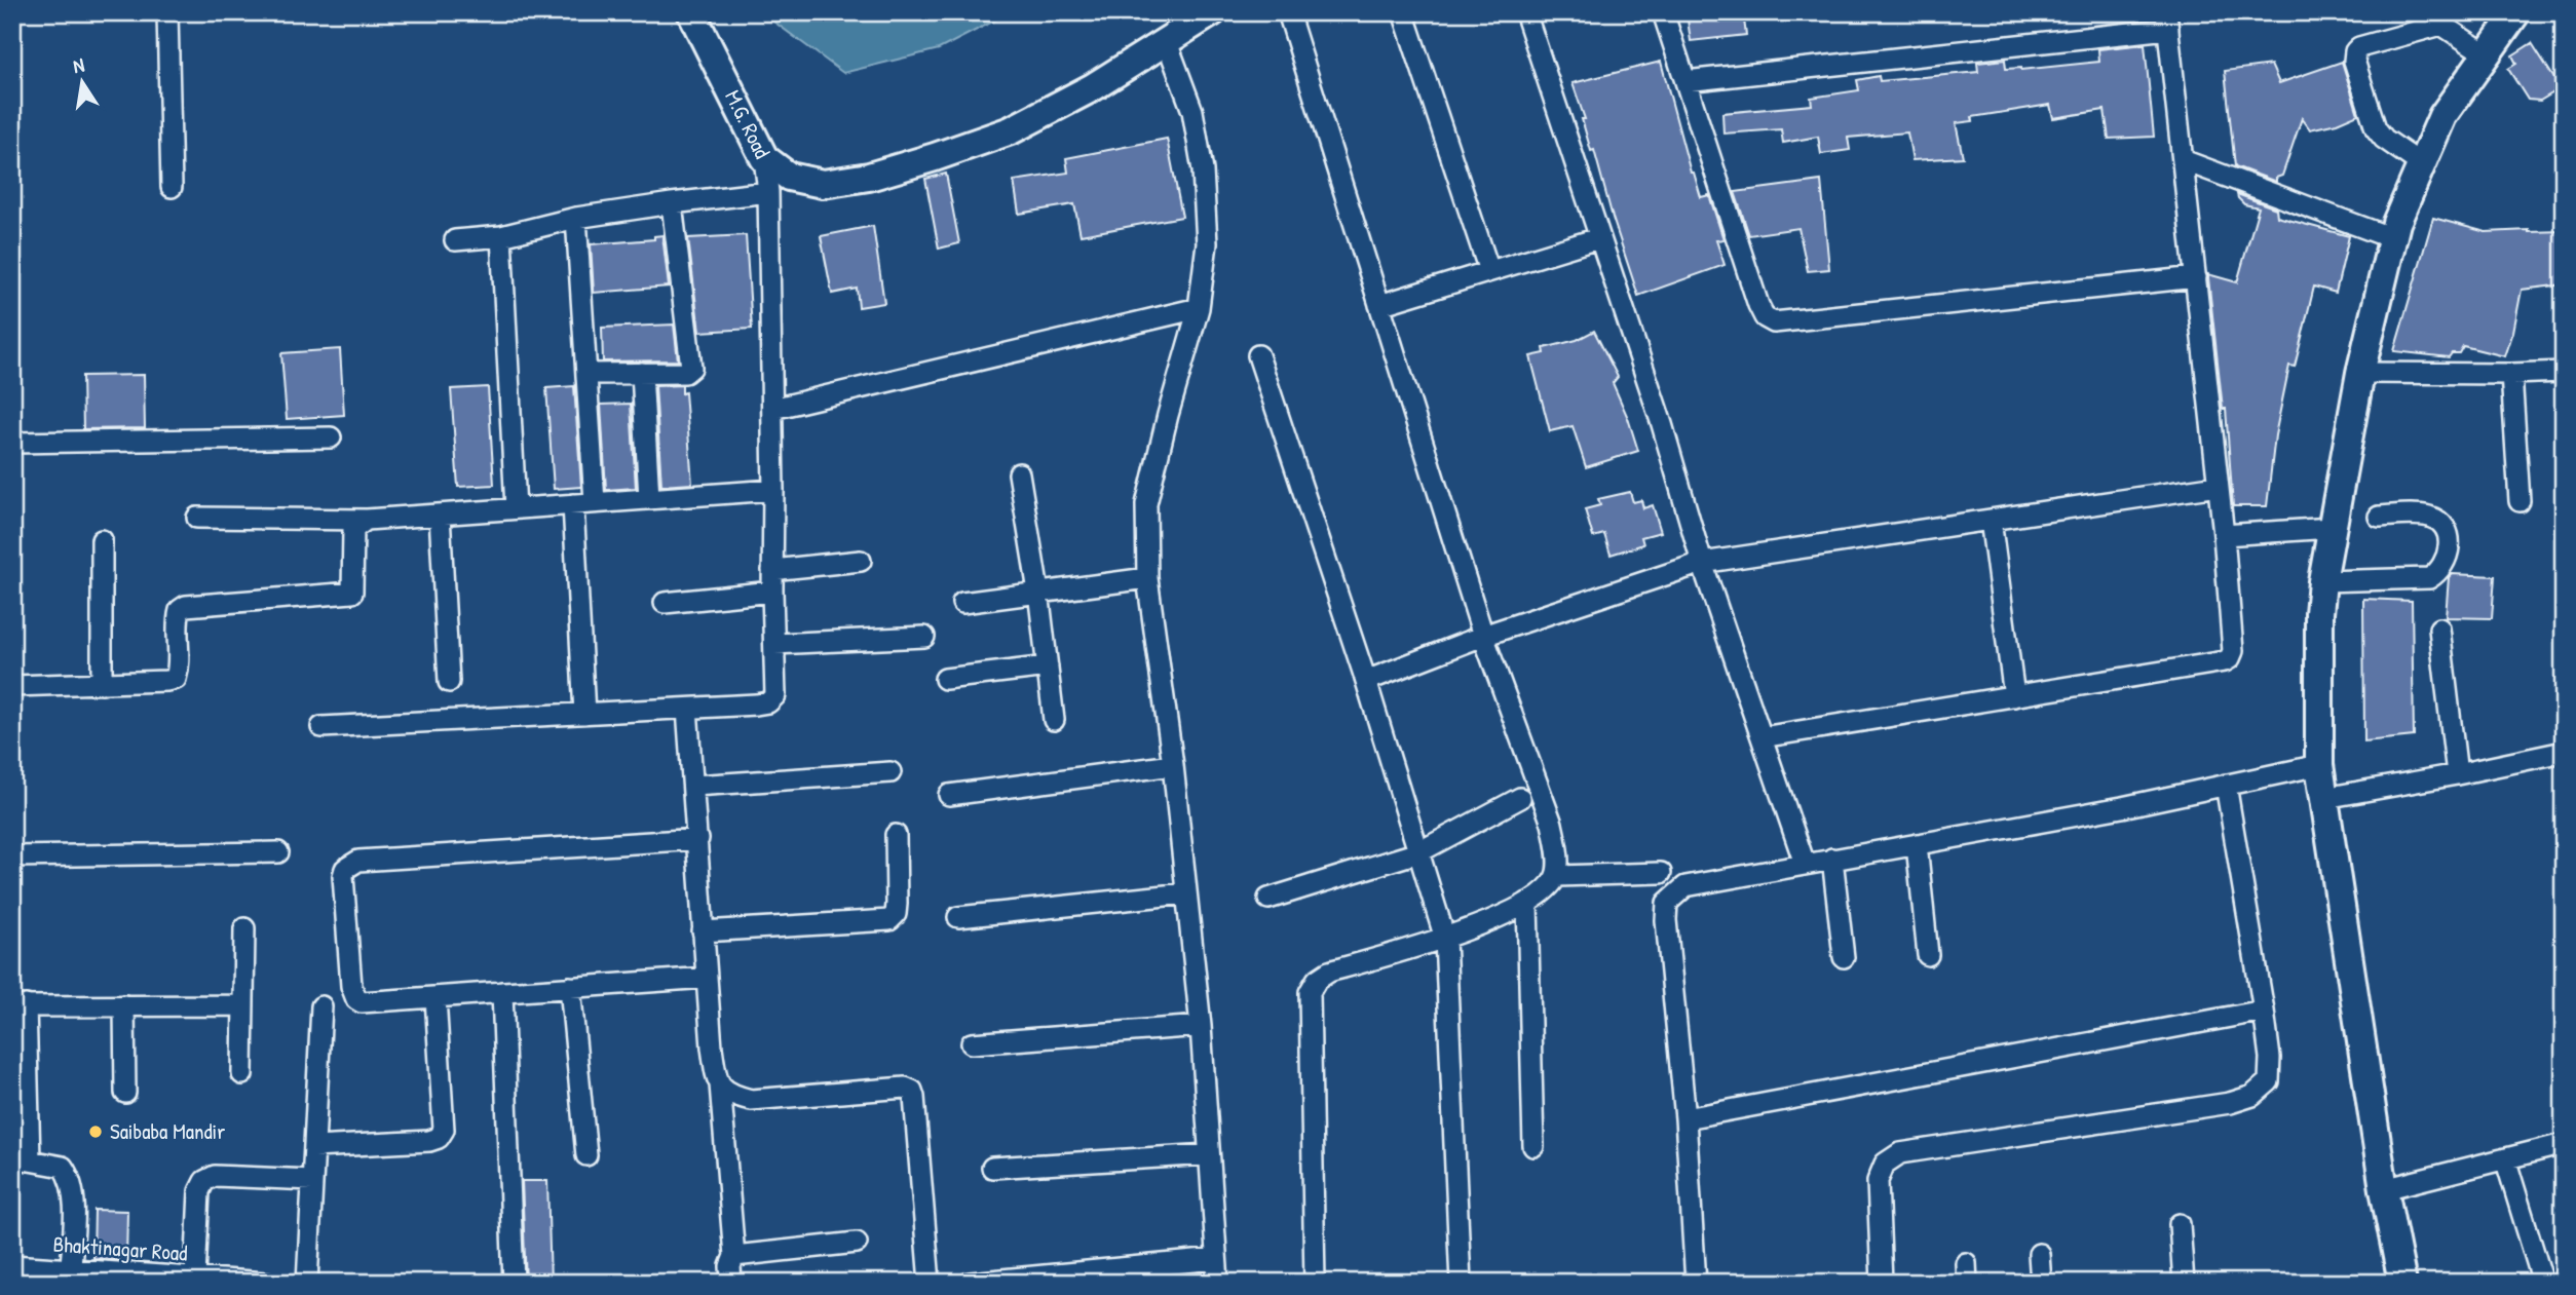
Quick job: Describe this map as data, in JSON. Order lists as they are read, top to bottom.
{
  "streets": {
    "main road": ["M.G. Road"],
    "street": ["Bhaktinagar Road"]
  },
  "places": ["Saibaba Mandir"],
  "north": "top"
}
